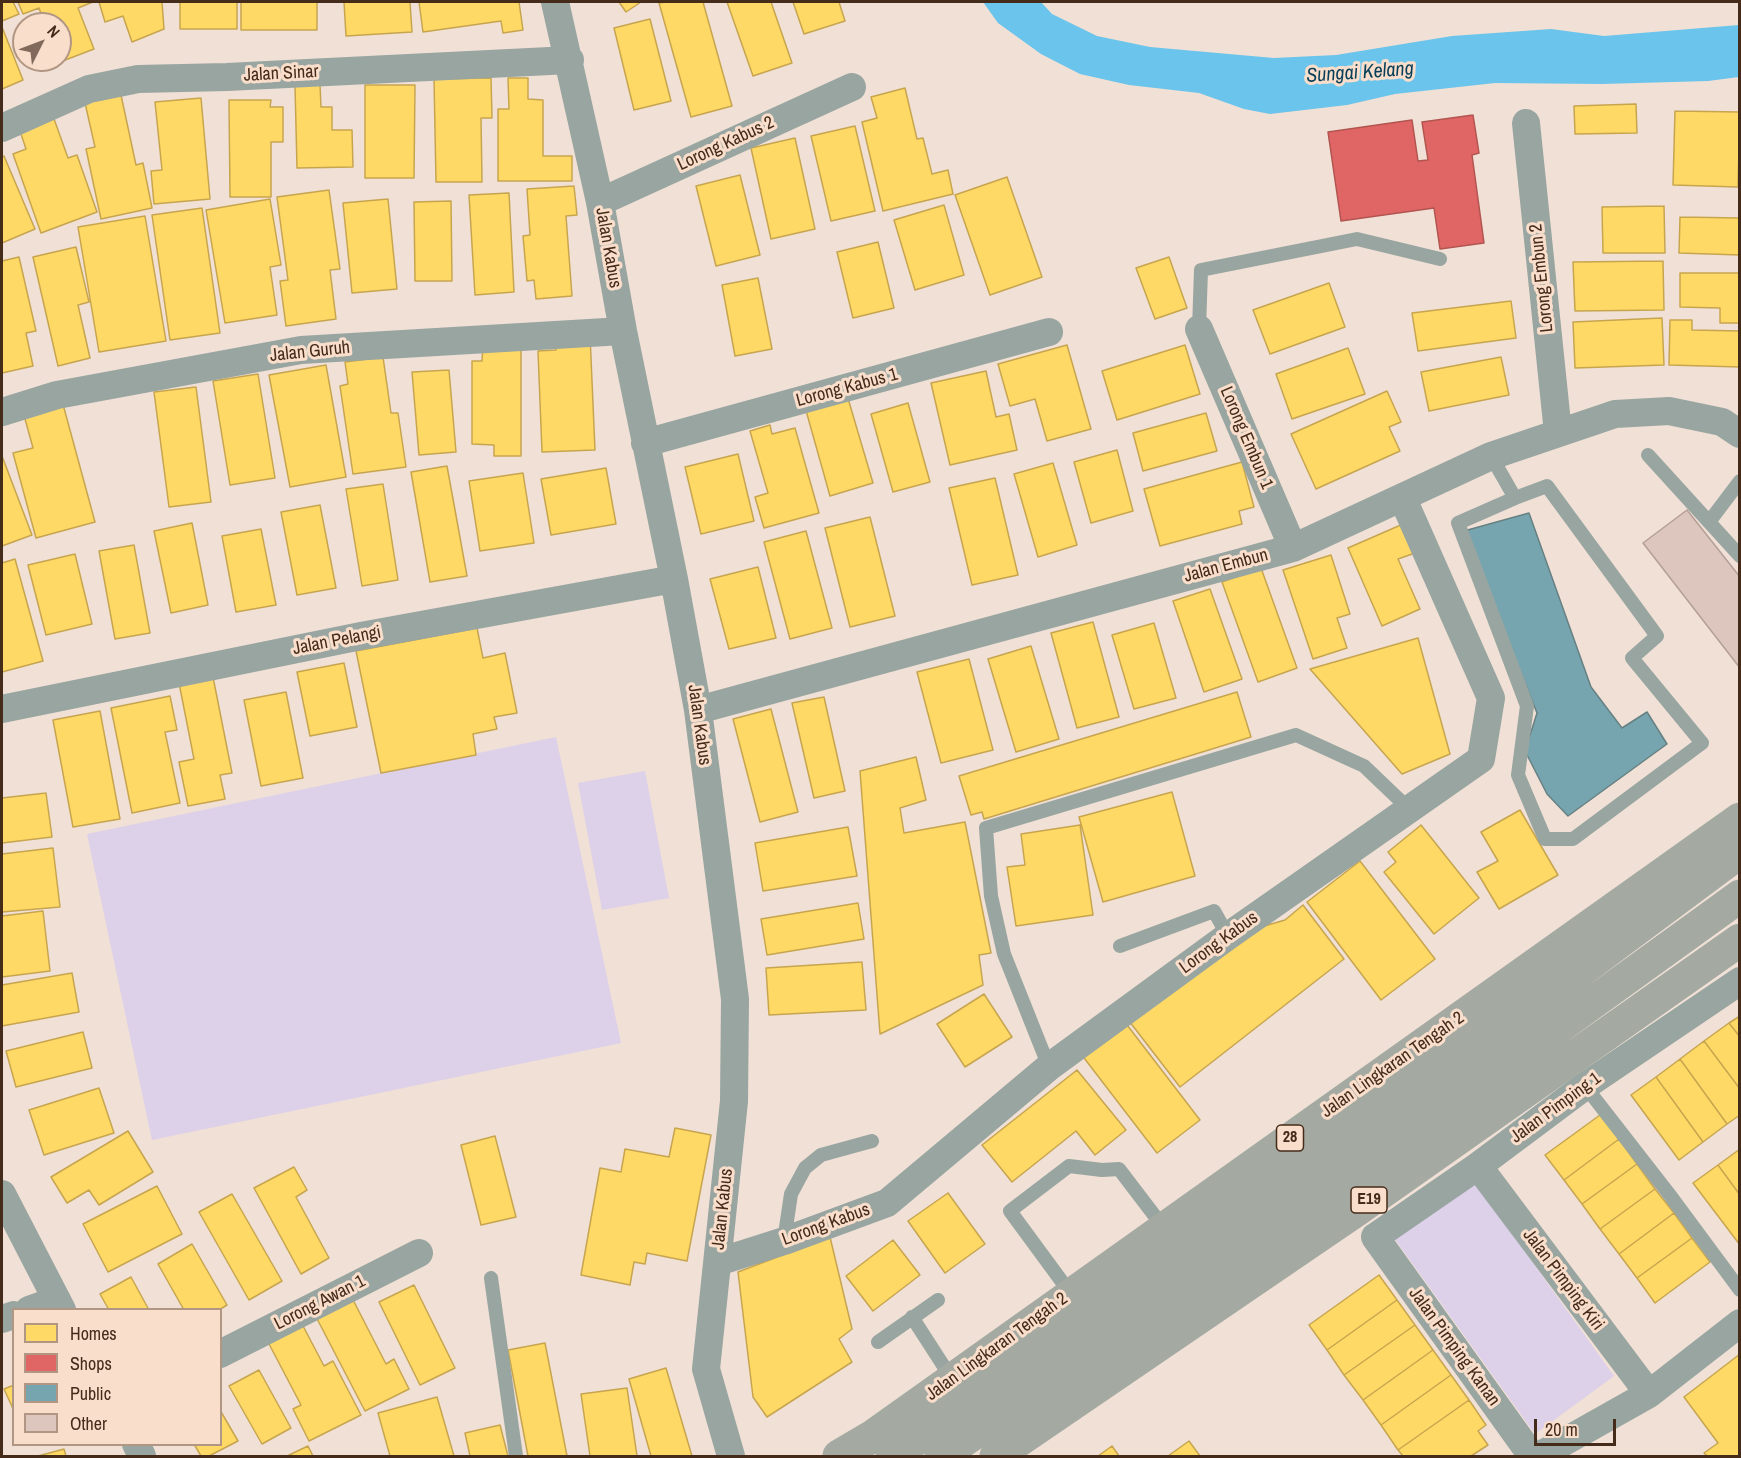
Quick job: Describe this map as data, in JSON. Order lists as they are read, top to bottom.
{
  "streets": {
    "highway": ["Jalan Lingkaran Tengah 2", "28", "E19"],
    "street": [
      "Jalan Sinar",
      "Lorong Kabus 2",
      "Jalan Kabus",
      "Lorong Embun 2",
      "Jalan Guruh",
      "Lorong Kabus 1",
      "Lorong Embun 1",
      "Jalan Embun",
      "Jalan Pelangi",
      "Lorong Kabus",
      "Jalan Pimping 1",
      "Jalan Pimping Kiri",
      "Lorong Awan 1",
      "Jalan Pimping Kanan"
    ]
  },
  "crossings": [
    ["Jalan Sinar", "Jalan Kabus"],
    ["Lorong Kabus 2", "Jalan Kabus"],
    ["Jalan Kabus", "Jalan Guruh"],
    ["Jalan Kabus", "Lorong Kabus 1"],
    ["Jalan Kabus", "Jalan Embun"],
    ["Jalan Kabus", "Jalan Pelangi"],
    ["Jalan Kabus", "Lorong Kabus"],
    ["Lorong Embun 2", "Jalan Embun"],
    ["Lorong Embun 1", "Jalan Embun"],
    ["Jalan Embun", "Lorong Kabus"],
    ["Jalan Pimping 1", "Jalan Pimping Kiri"],
    ["Jalan Pimping 1", "Jalan Pimping Kanan"]
  ],
  "water": ["Sungai Kelang"],
  "legend": [
    "Homes",
    "Shops",
    "Public",
    "Other"
  ],
  "scale_bar": "20 m",
  "north": "top right"
}
